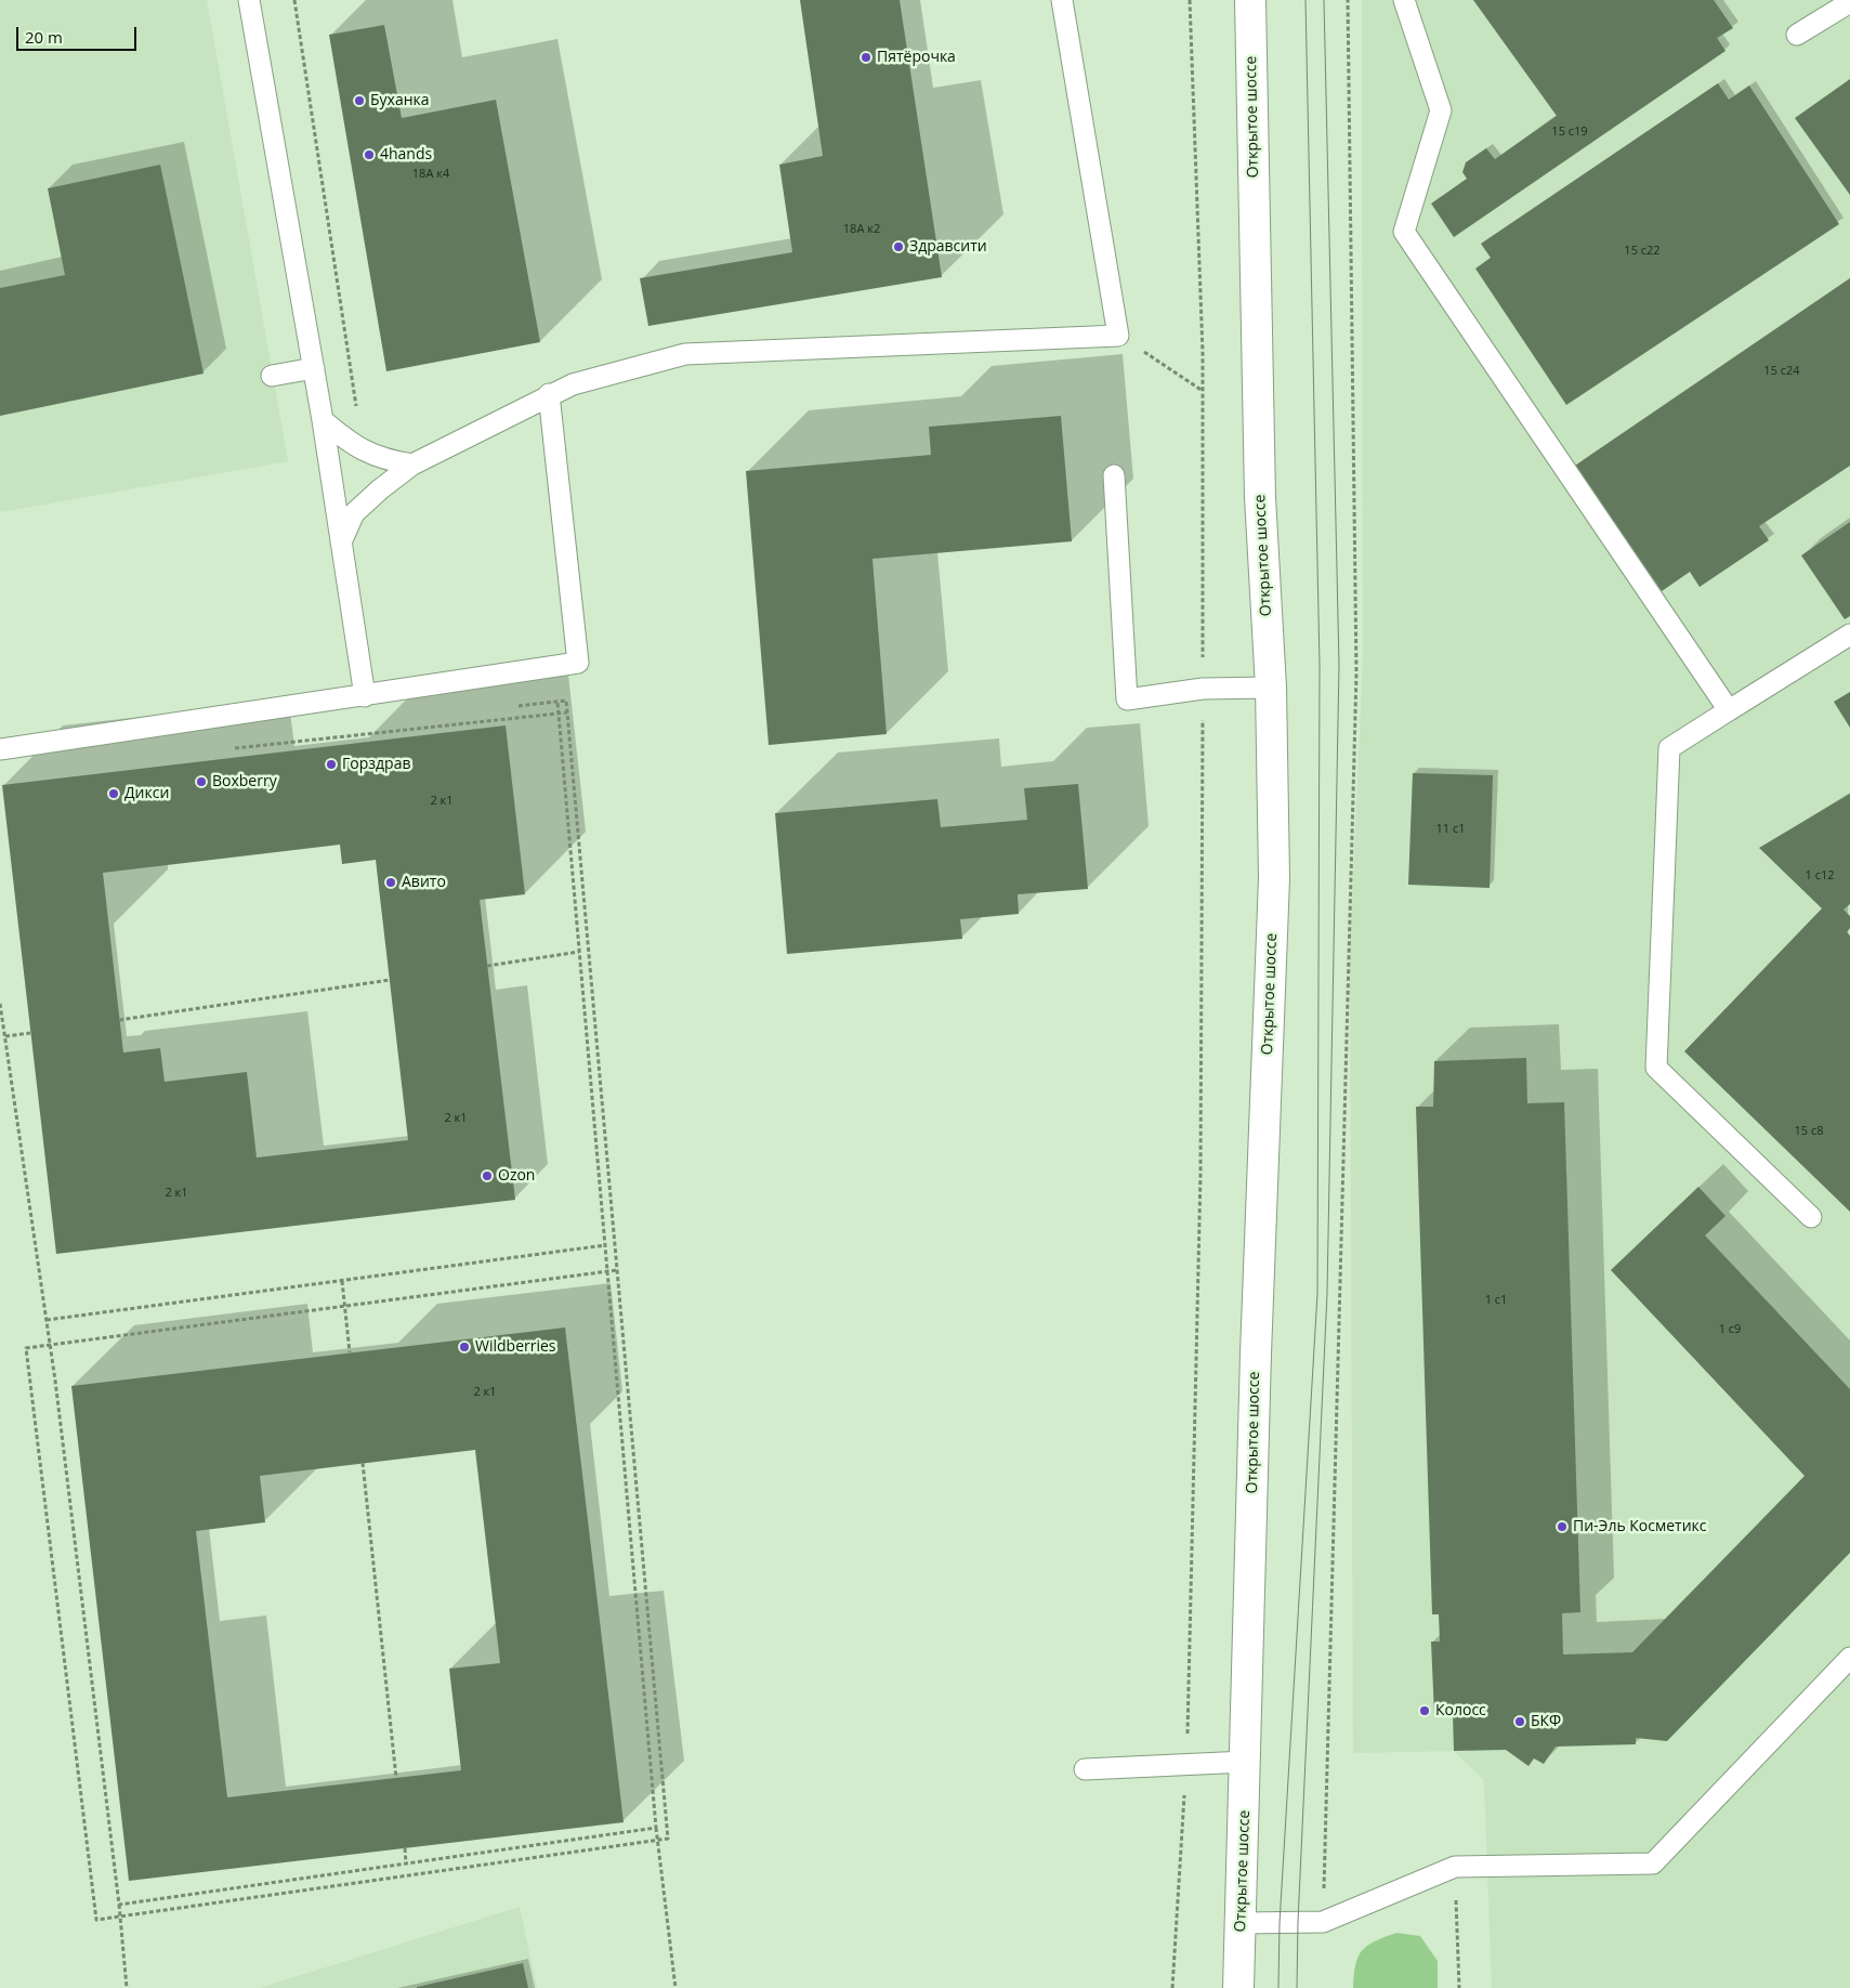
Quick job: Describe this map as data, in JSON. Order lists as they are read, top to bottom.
{
  "streets": {
    "main road": ["Открытое шоссе"]
  },
  "places": [
    "Пятёрочка",
    "Буханка",
    "4hands",
    "Здравсити",
    "Горздрав",
    "Boxberry",
    "Дикси",
    "Авито",
    "Ozon",
    "Wildberries",
    "Пи-Эль Косметикс",
    "Колосс",
    "БКФ"
  ],
  "house_numbers": [
    "15 с19",
    "18А к4",
    "18А к2",
    "15 с22",
    "15 с24",
    "2 к1",
    "11 с1",
    "1 с12",
    "2 к1",
    "15 с8",
    "2 к1",
    "1 с1",
    "1 с9",
    "2 к1"
  ],
  "scale_bar": "20 m"
}
